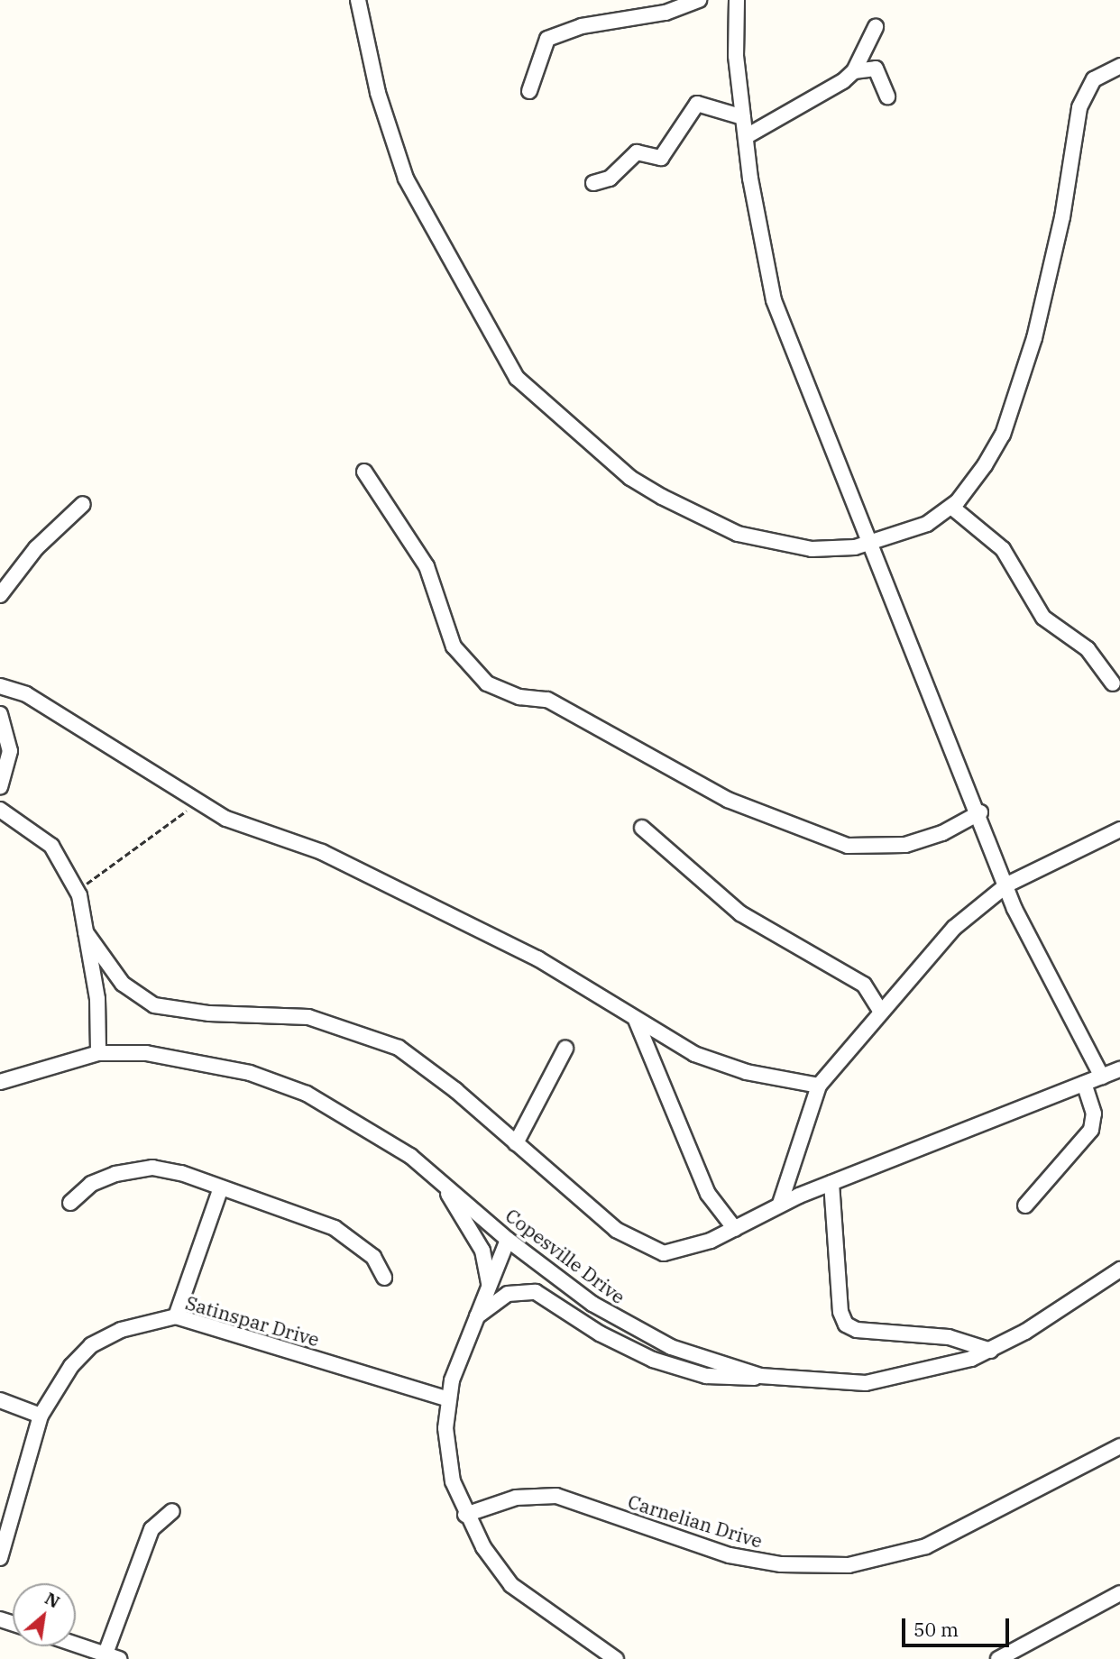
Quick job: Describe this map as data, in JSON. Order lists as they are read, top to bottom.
{
  "streets": {
    "street": ["Copesville Drive", "Satinspar Drive", "Carnelian Drive"]
  },
  "scale_bar": "50 m",
  "north": "top right"
}
